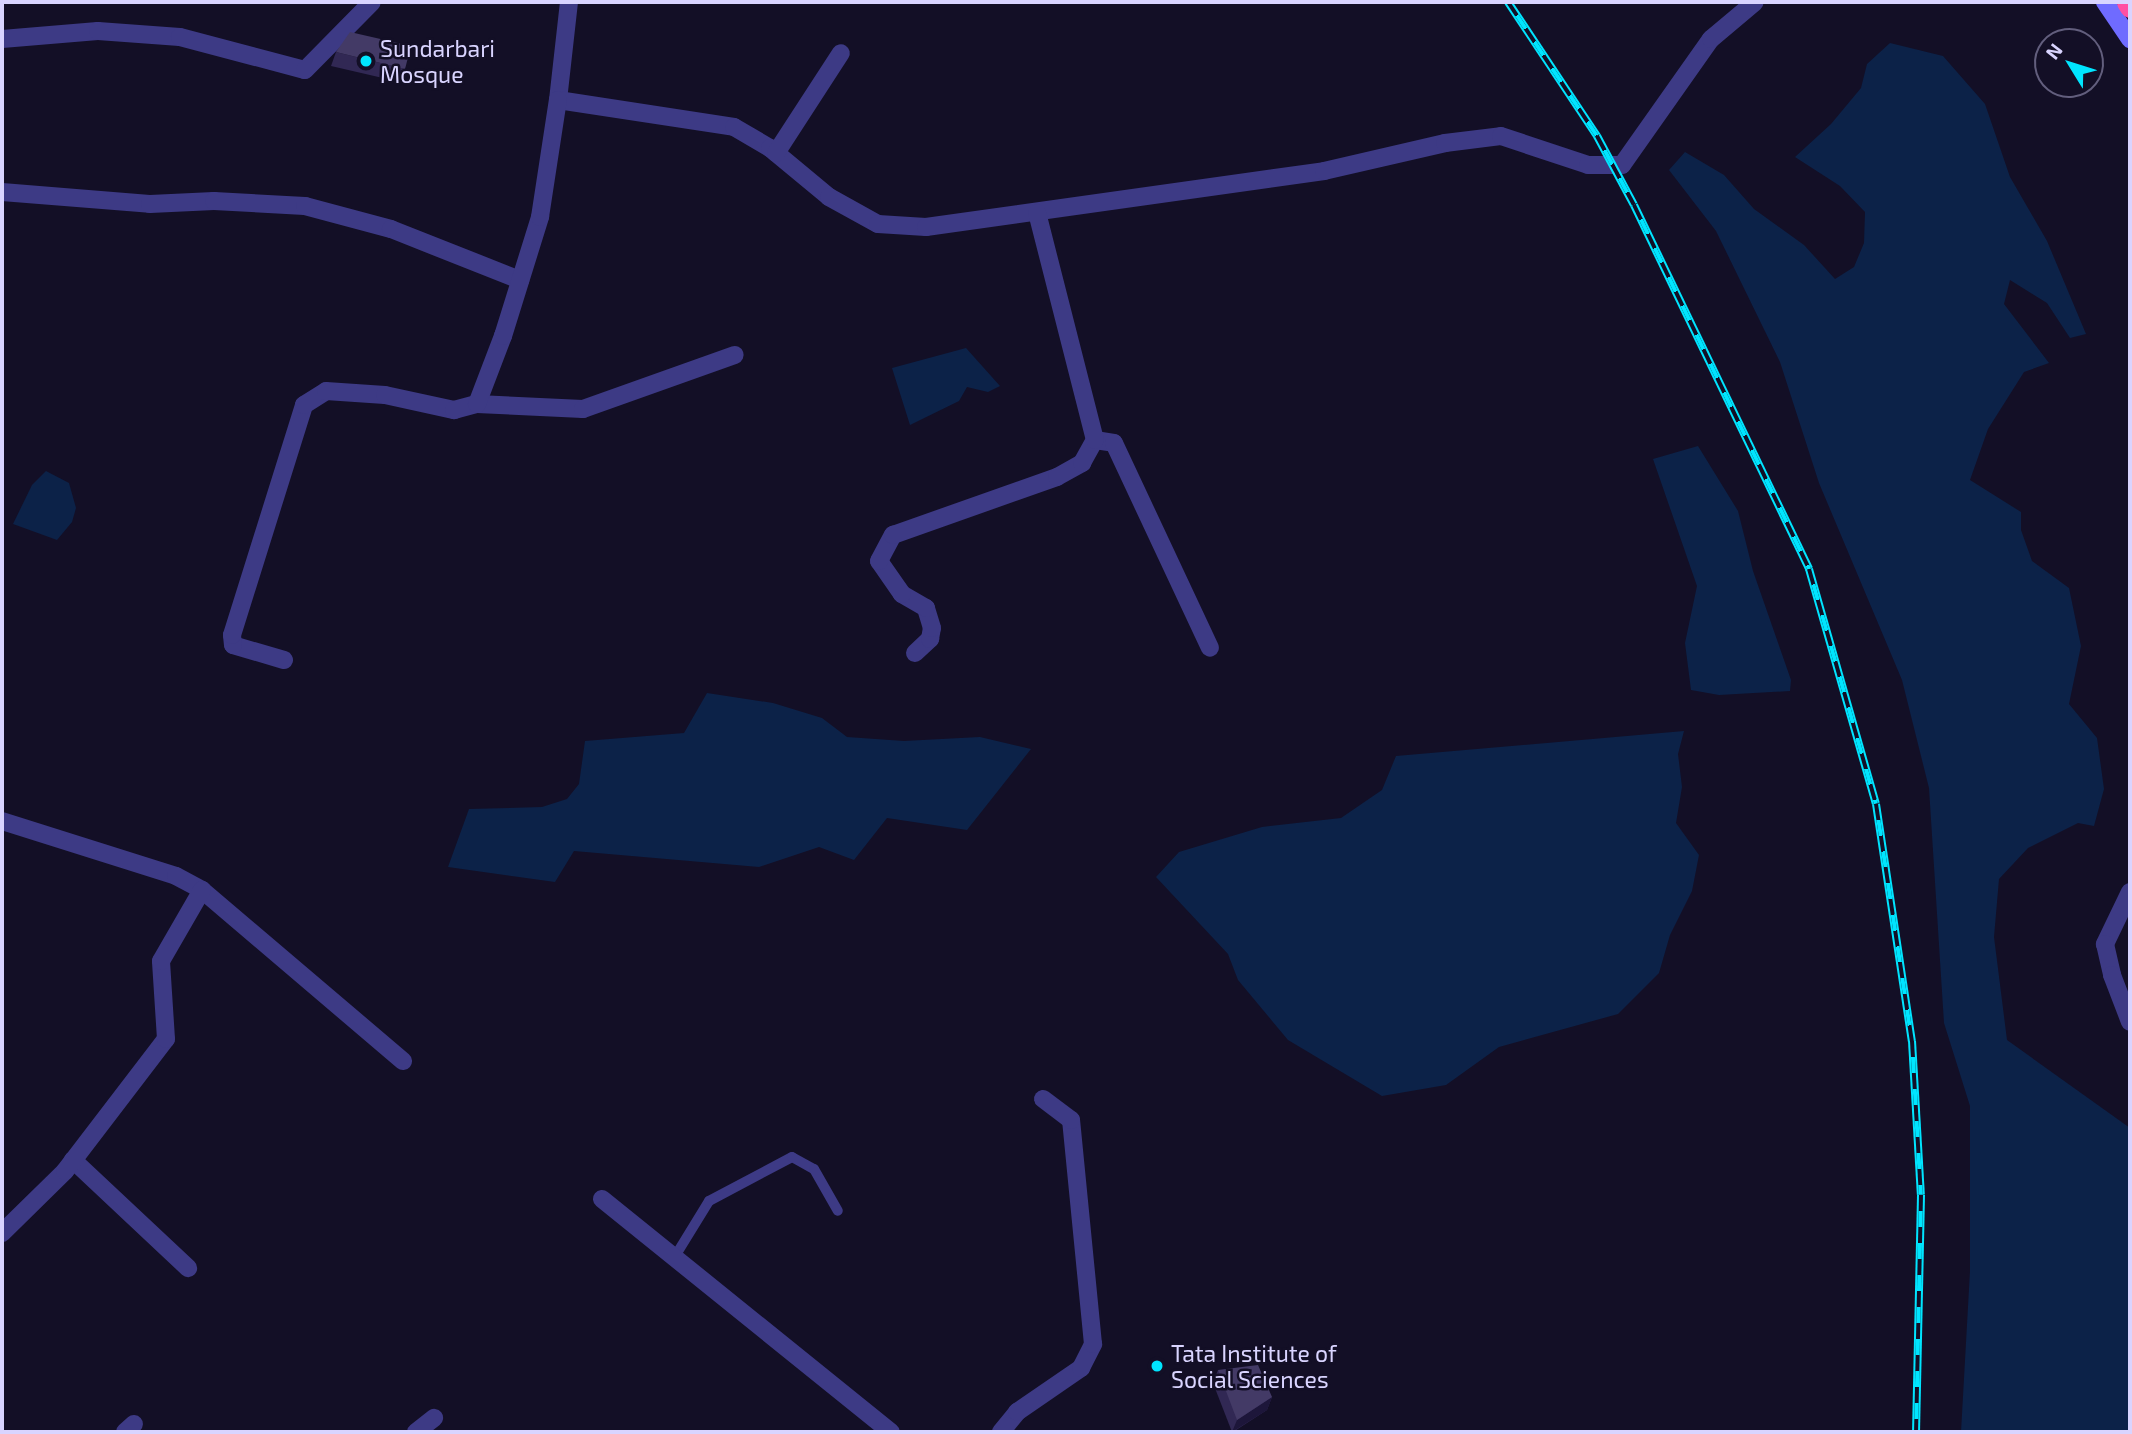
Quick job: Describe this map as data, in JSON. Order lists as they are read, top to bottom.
{
  "places": ["Sundarbari Mosque", "Tata Institute of Social Sciences"],
  "north": "top left"
}
